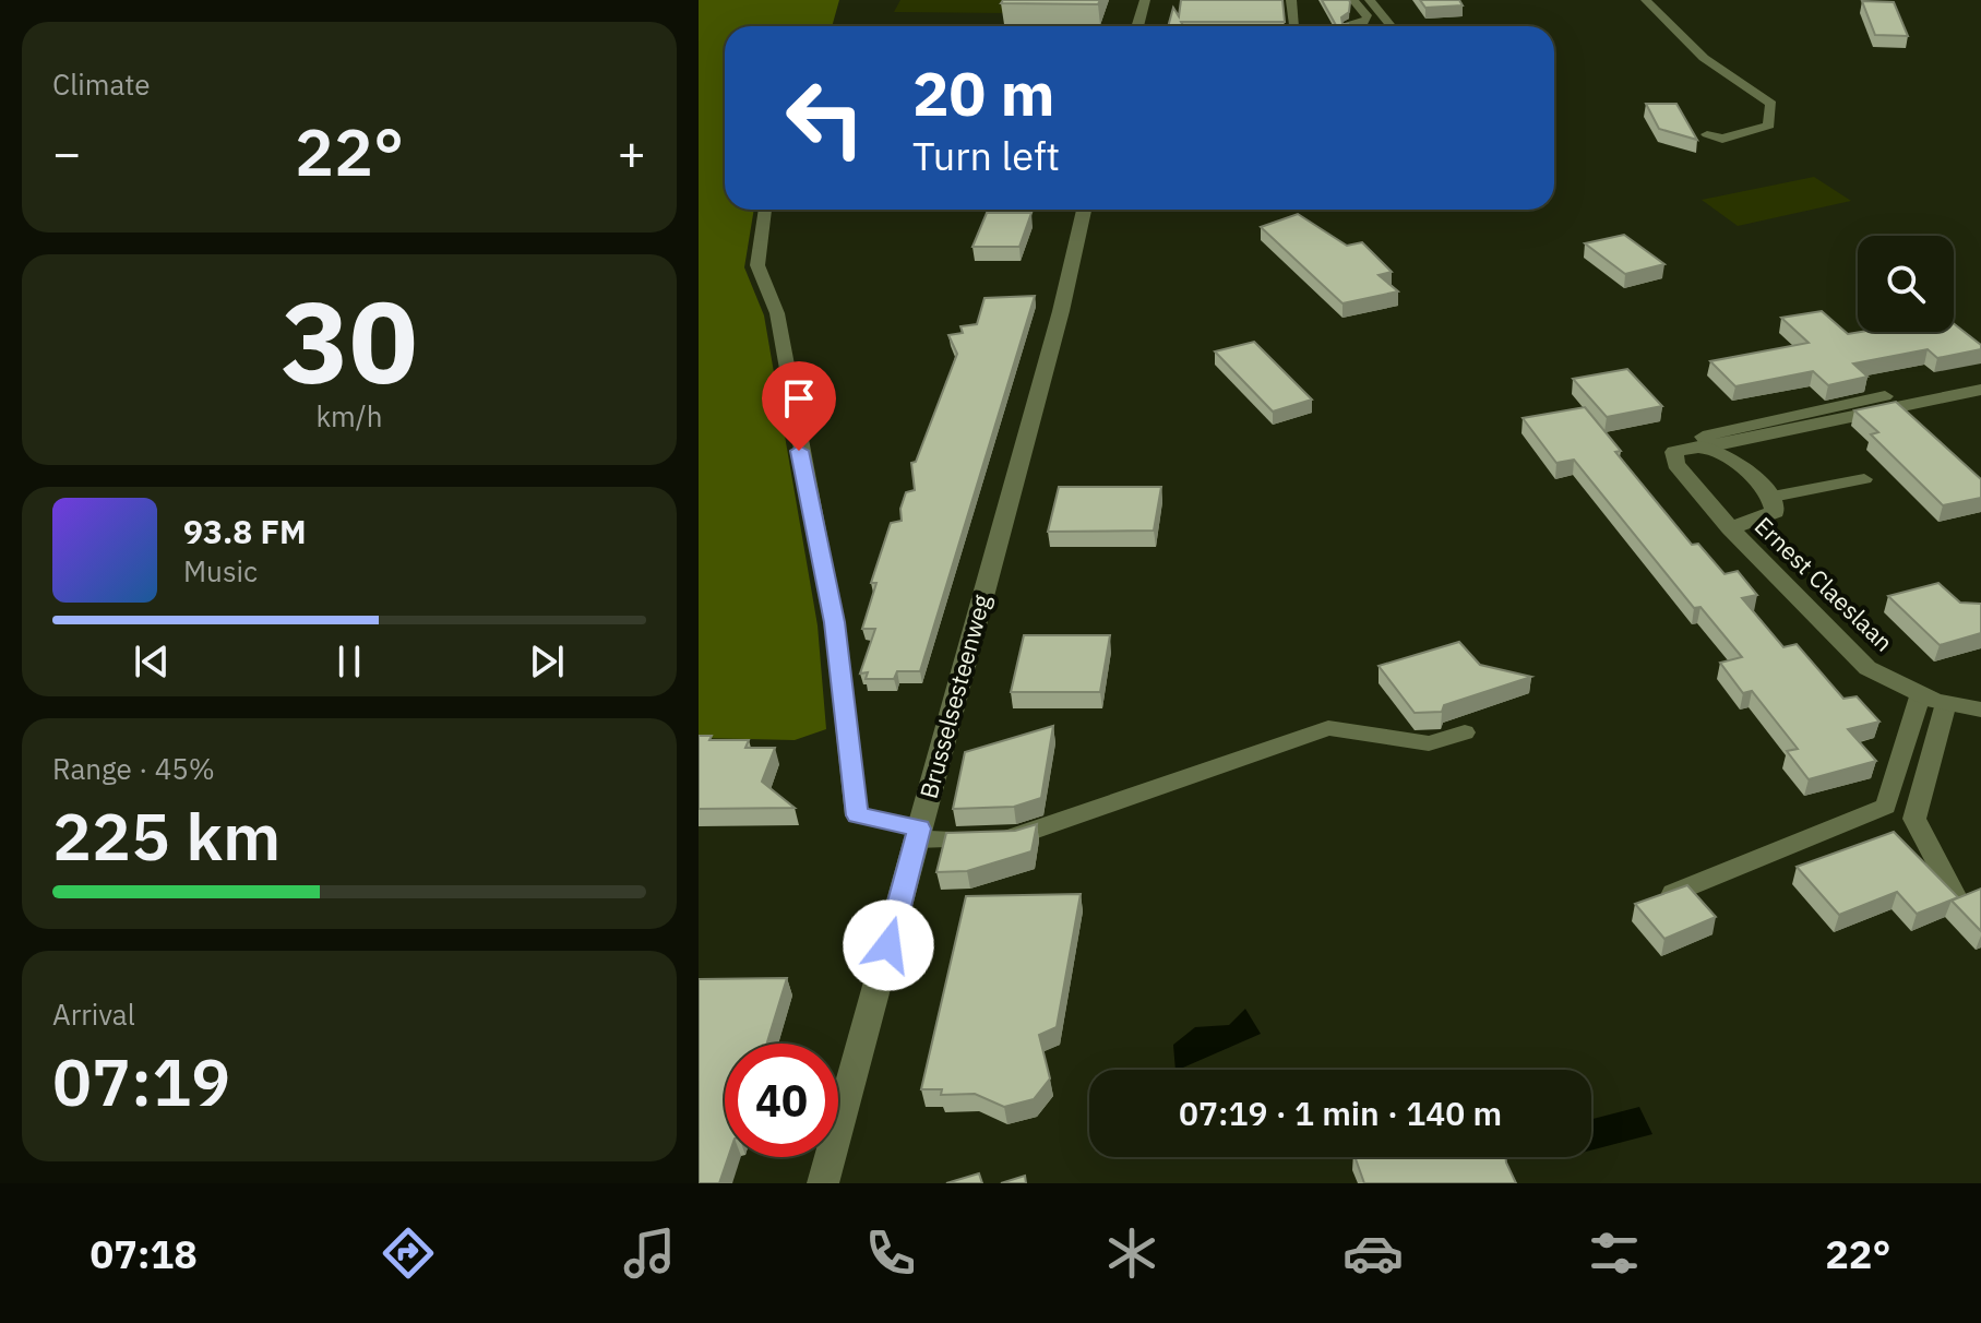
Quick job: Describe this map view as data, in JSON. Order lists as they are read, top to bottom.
{
  "streets": {
    "street": ["Ernest Claeslaan", "Brusselsesteenweg"]
  },
  "page": {
    "tile": [
      "Climate",
      ["30", "km/h"],
      ["Range · 45%", "225 km"],
      ["Arrival", "07:19"]
    ],
    "turn": ["20 m", "Turn left"],
    "heat": ["−", "22°", "+"],
    "song": ["93.8 FM", "Music"],
    "limit": "40",
    "trip": "07:19 · 1 min · 140 m",
    "tabs": ["07:18", "22°"]
  }
}
